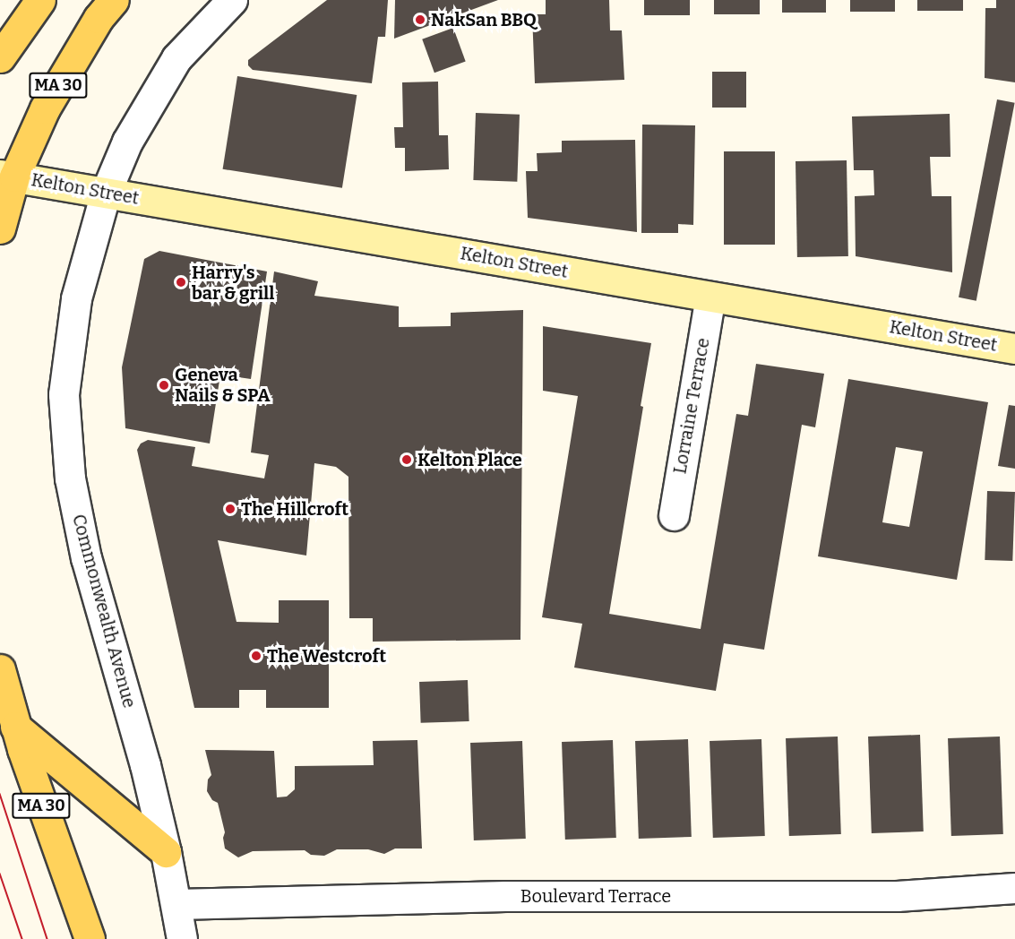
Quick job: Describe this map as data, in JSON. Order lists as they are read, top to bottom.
{
  "streets": {
    "main road": ["MA 30"],
    "street": [
      "Kelton Street",
      "Lorraine Terrace",
      "Commonwealth Avenue",
      "Boulevard Terrace"
    ]
  },
  "crossings": [
    ["MA 30", "Kelton Street"],
    ["Kelton Street", "Lorraine Terrace"],
    ["Kelton Street", "Commonwealth Avenue"],
    ["Commonwealth Avenue", "Boulevard Terrace"]
  ],
  "places": [
    "NakSan BBQ",
    "Harry's bar & grill",
    "Geneva Nails & SPA",
    "Kelton Place",
    "The Hillcroft",
    "The Westcroft"
  ]
}
